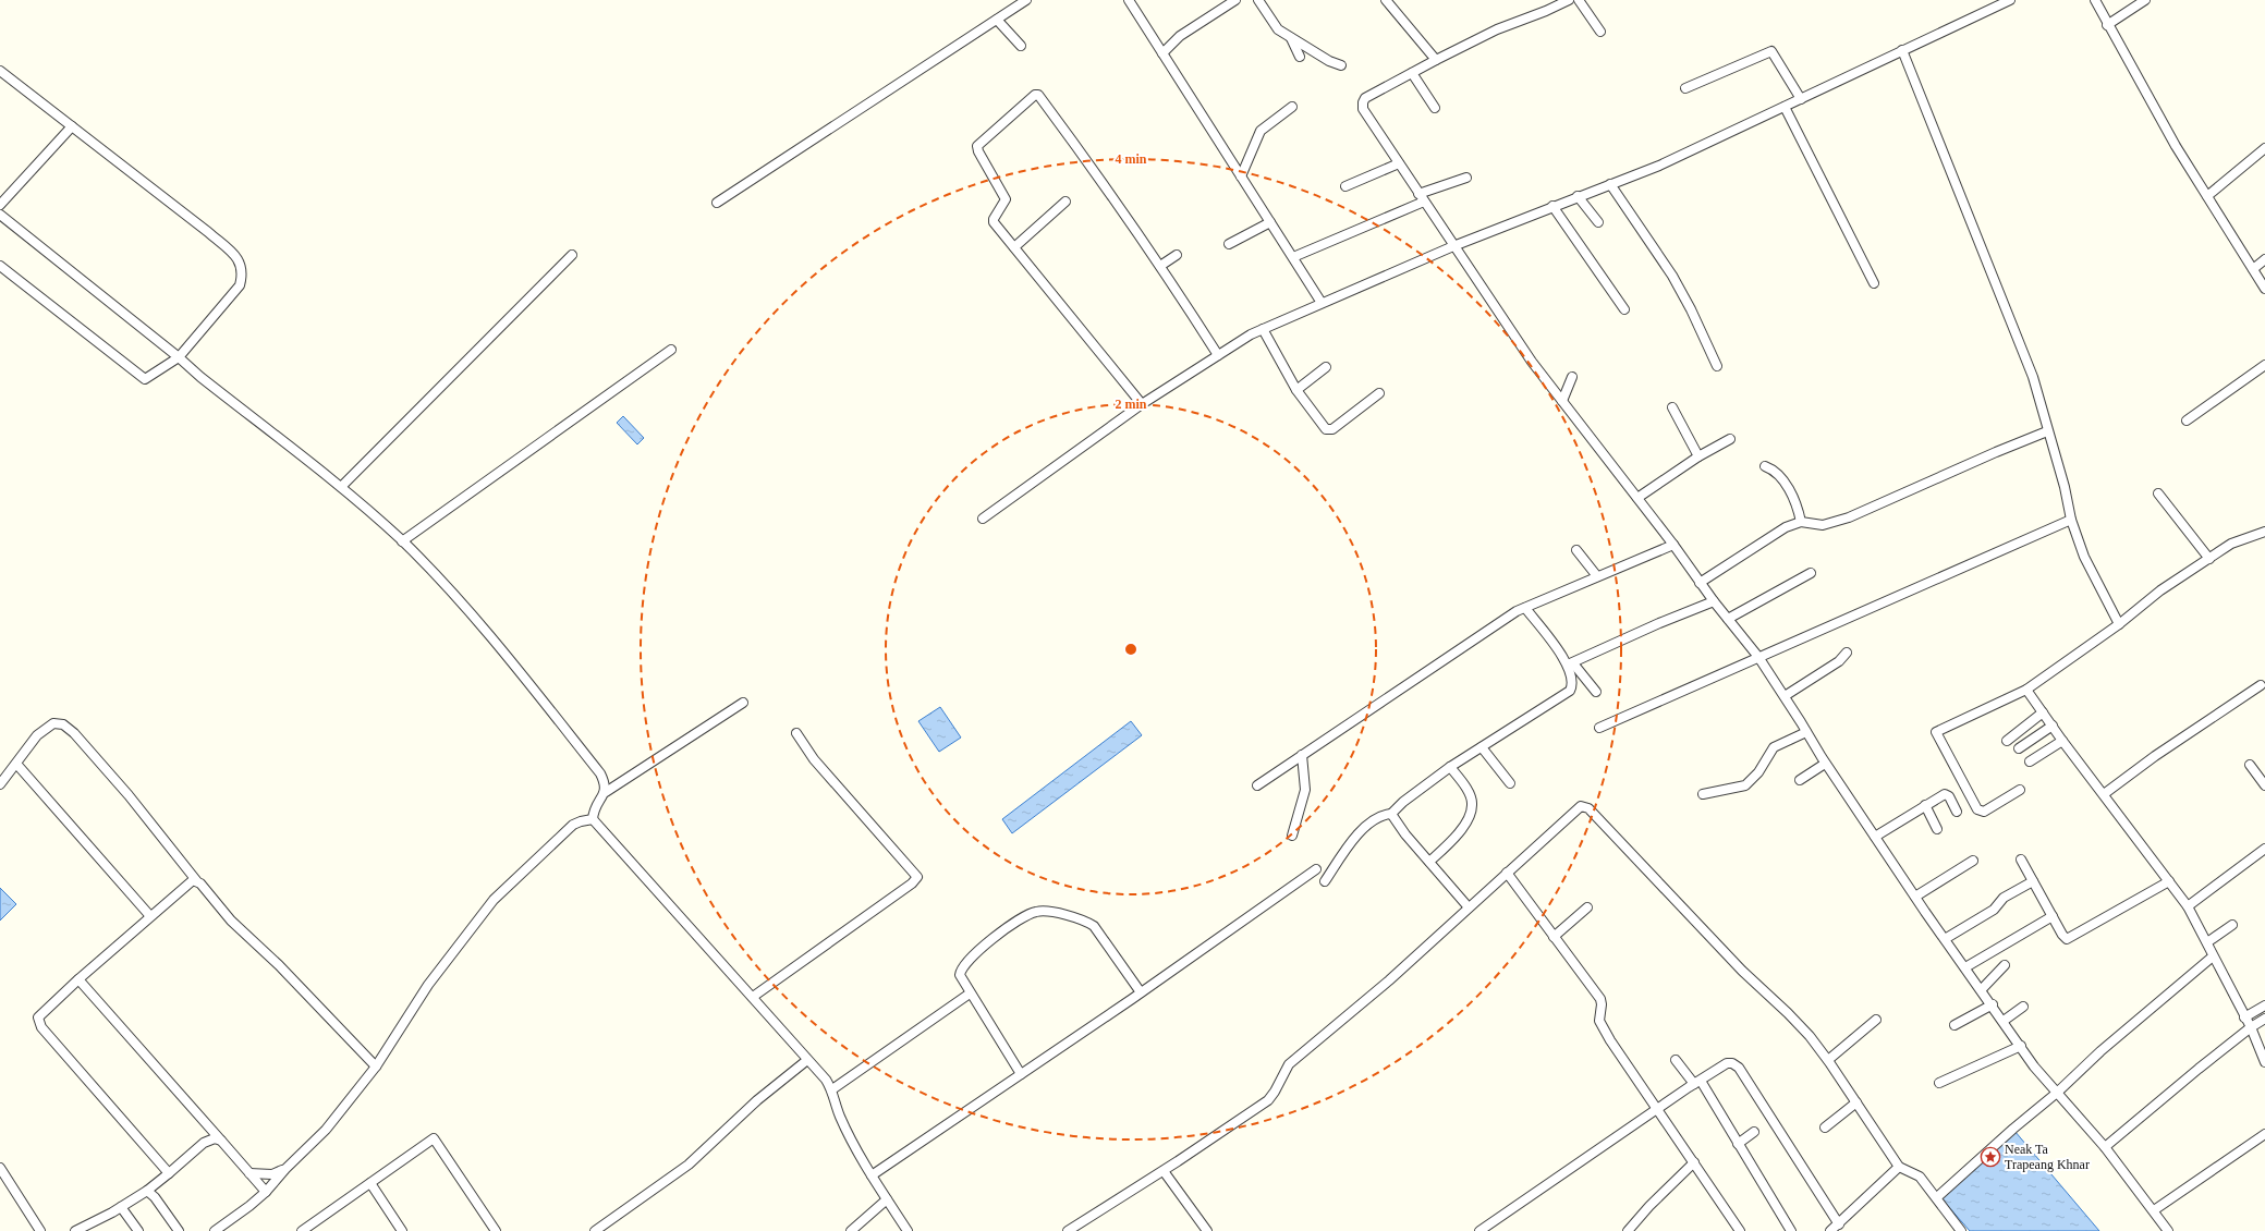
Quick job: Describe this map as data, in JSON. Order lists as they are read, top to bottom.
{
  "places": {
    "place": ["Neak Ta Trapeang Khnar"]
  },
  "rings": ["4 min", "2 min"]
}
